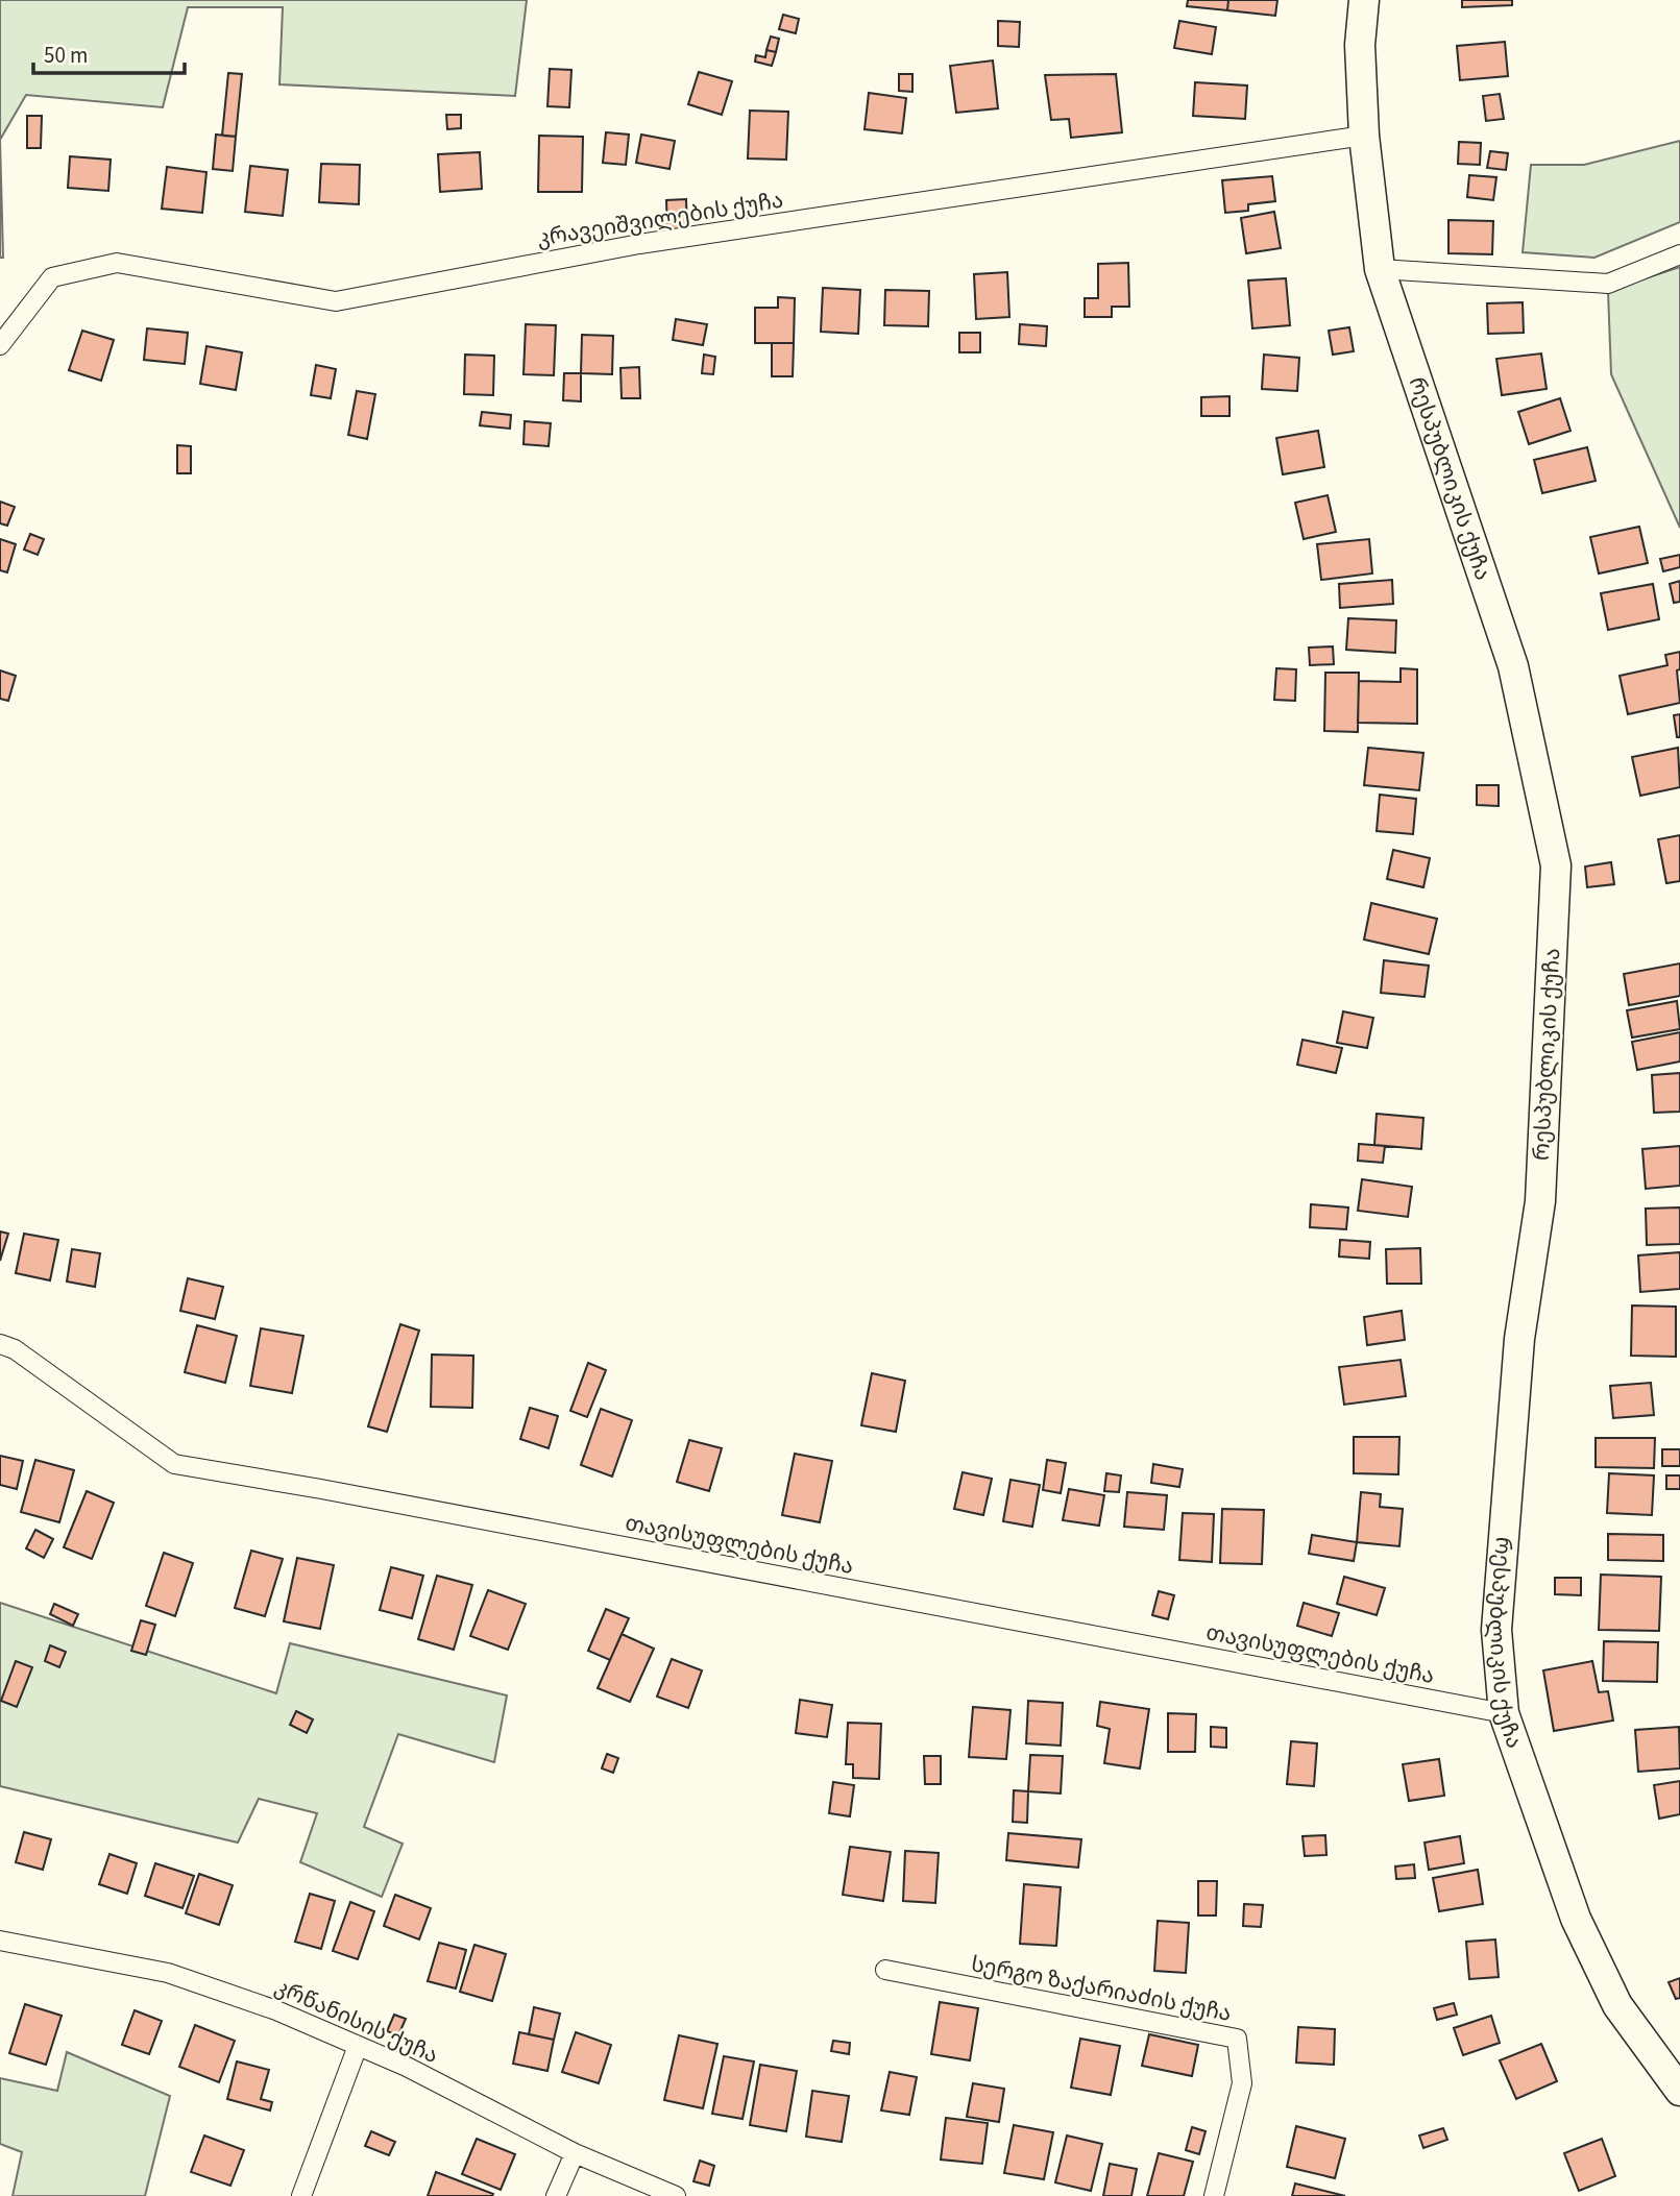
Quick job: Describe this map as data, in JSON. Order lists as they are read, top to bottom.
{
  "streets": {
    "main road": ["რესპუბლიკის ქუჩა"],
    "street": [
      "კრავეიშვილების ქუჩა",
      "თავისუფლების ქუჩა",
      "სერგო ზაქარიაძის ქუჩა",
      "კრწანისის ქუჩა"
    ]
  },
  "crossings": [
    ["კრავეიშვილების ქუჩა", "რესპუბლიკის ქუჩა"],
    ["რესპუბლიკის ქუჩა", "თავისუფლების ქუჩა"]
  ],
  "scale_bar": "50 m"
}
